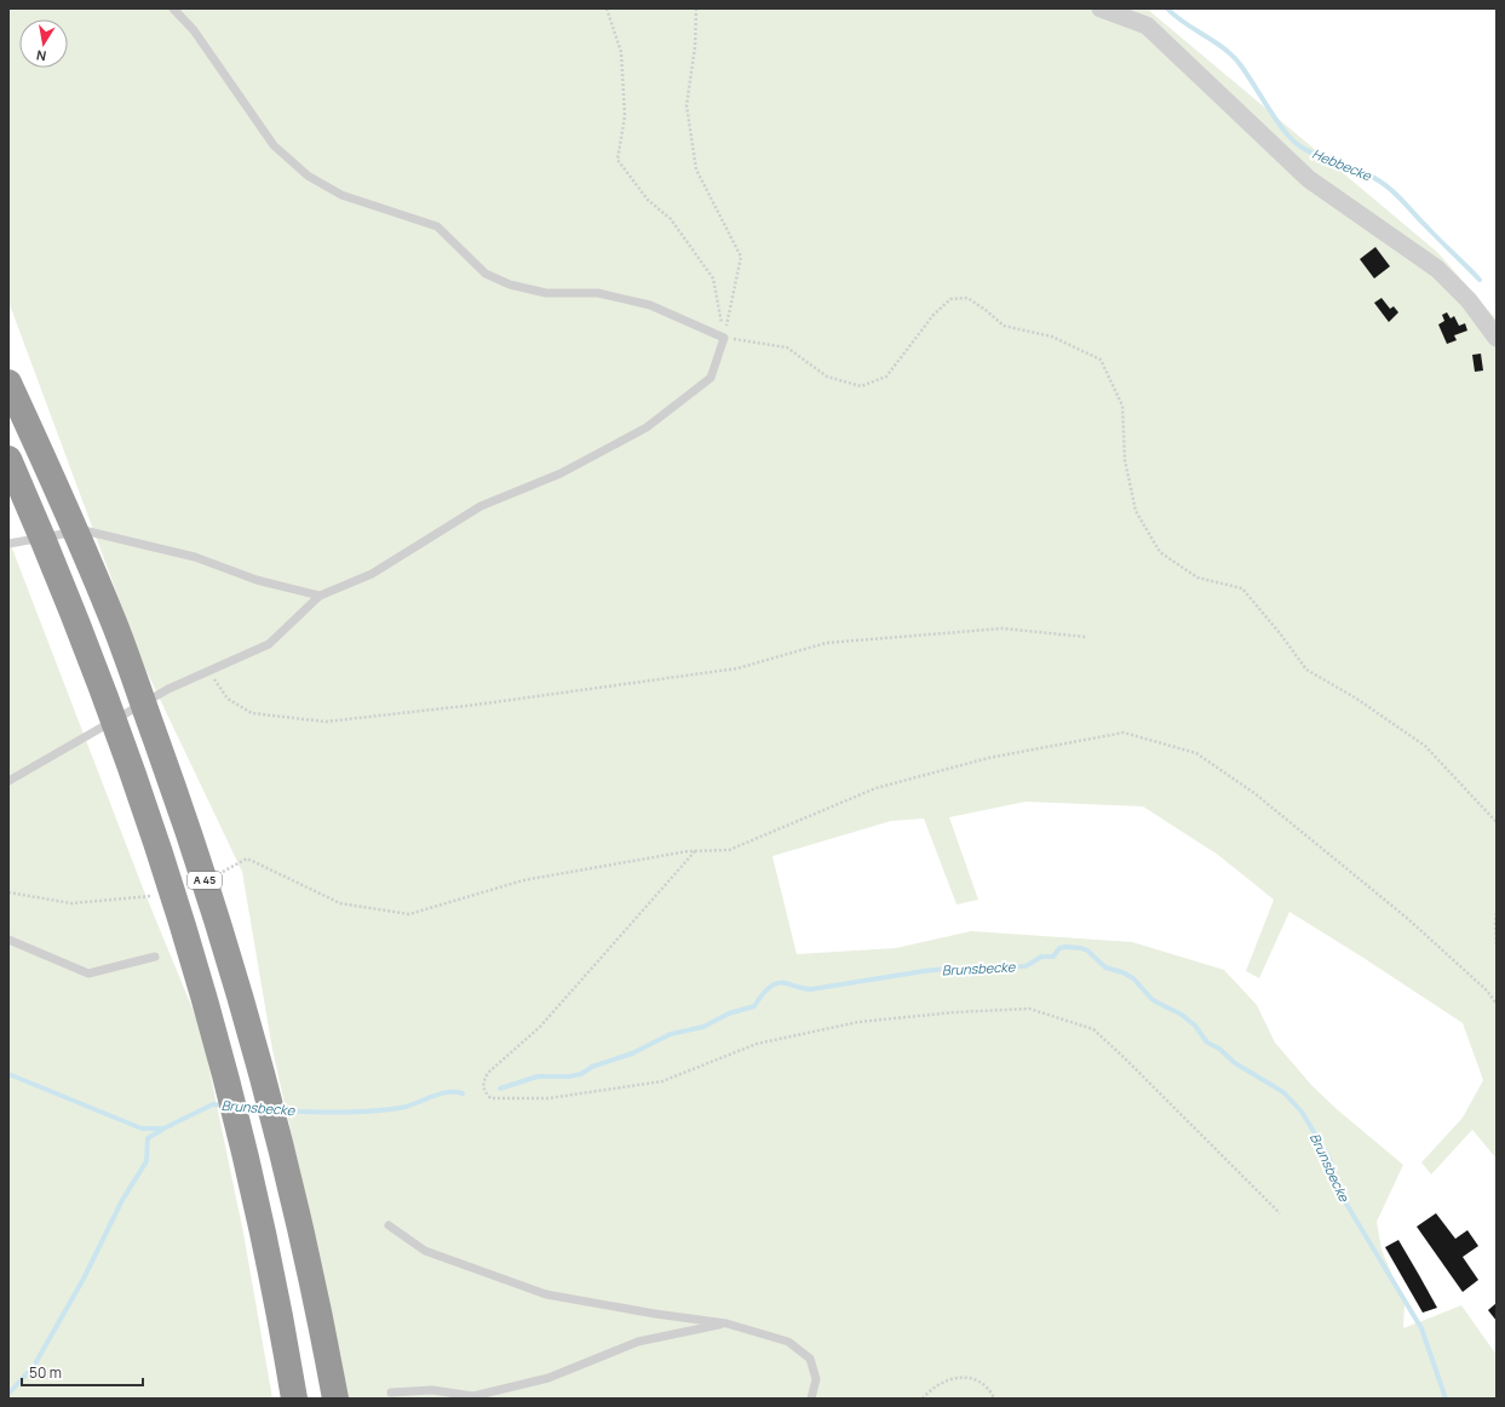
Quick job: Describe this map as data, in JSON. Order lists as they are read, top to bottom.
{
  "streets": {
    "highway": ["A 45"]
  },
  "water": ["Hebbecke", "Brunsbecke"],
  "scale_bar": "50 m",
  "north": "bottom"
}
